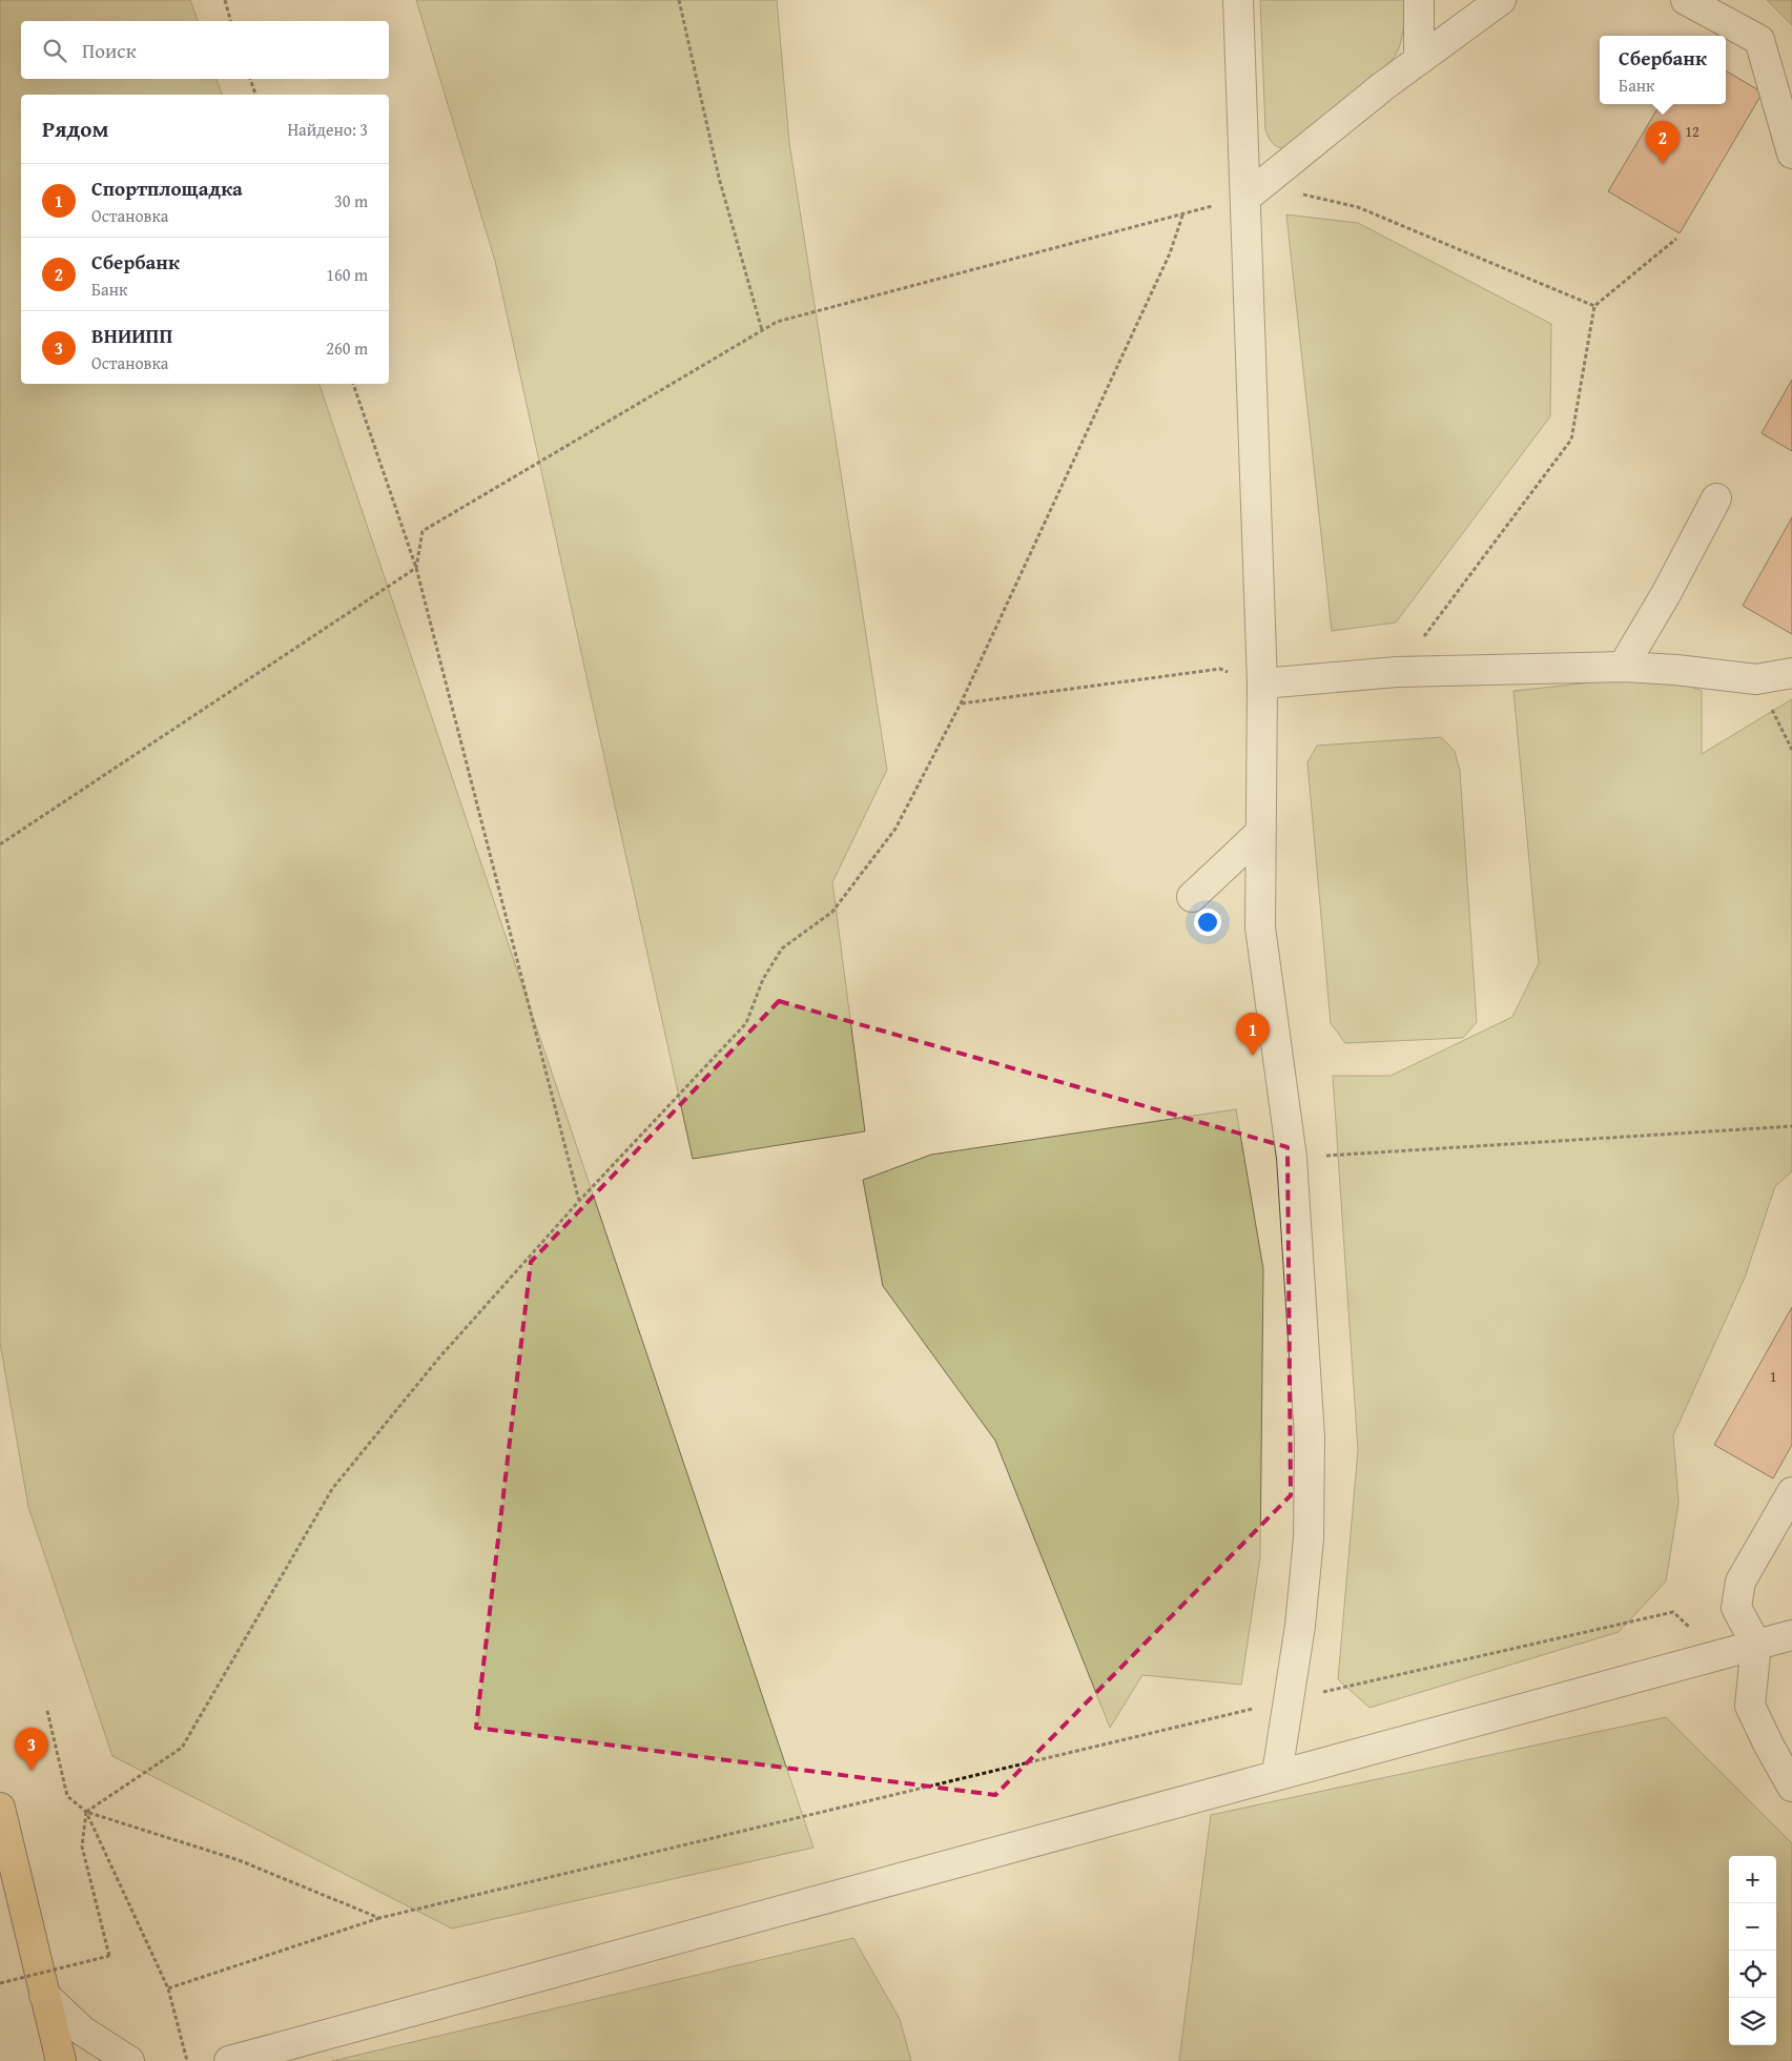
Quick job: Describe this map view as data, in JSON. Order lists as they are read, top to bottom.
{
  "house_numbers": ["12", "1"],
  "page": {
    "search": "Поиск",
    "popup": ["Сбербанк", "Банк"],
    "heading": ["Рядом", "Найдено: 3"],
    "pins": ["2", "1", "3"],
    "list": [
      {
        "mark": "1",
        "name": "Спортплощадка",
        "note": "Остановка",
        "value": "30 m"
      },
      {
        "mark": "2",
        "name": "Сбербанк",
        "note": "Банк",
        "value": "160 m"
      },
      {
        "mark": "3",
        "name": "ВНИИПП",
        "note": "Остановка",
        "value": "260 m"
      }
    ],
    "map_buttons": ["+", "−"]
  }
}
